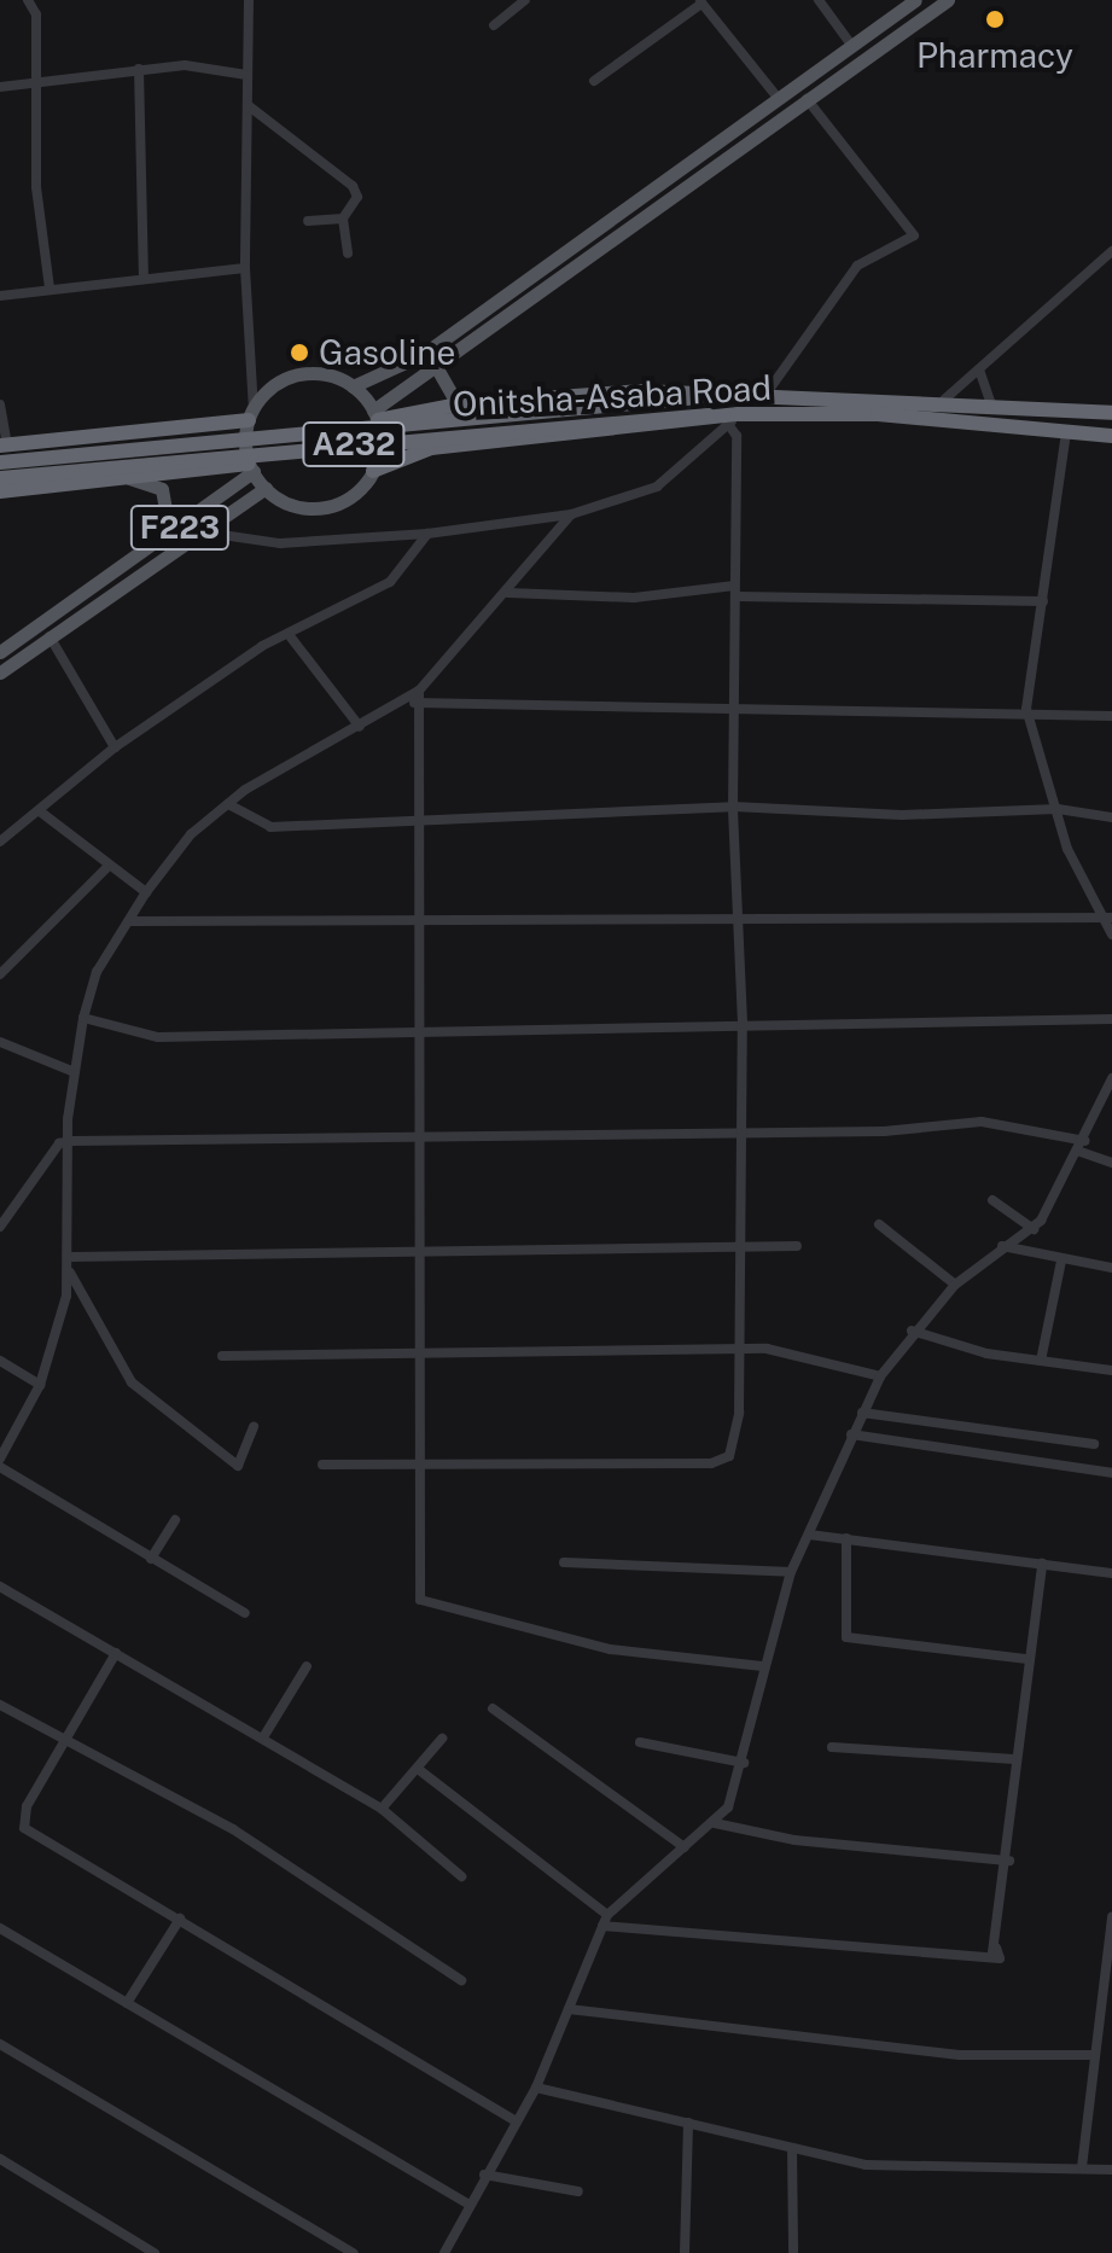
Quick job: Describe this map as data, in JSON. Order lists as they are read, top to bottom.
{
  "streets": {
    "highway": ["Onitsha-Asaba Road", "A232"],
    "main road": ["F223"]
  },
  "places": ["Pharmacy", "Gasoline"]
}
